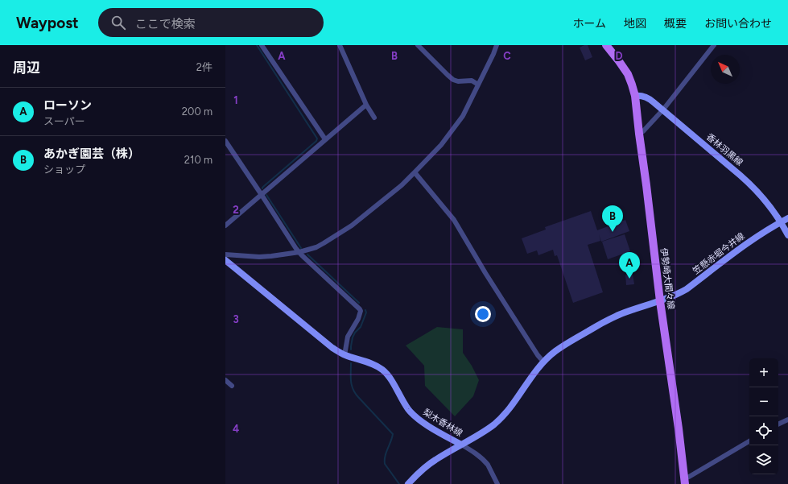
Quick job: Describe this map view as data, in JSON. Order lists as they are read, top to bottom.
{
  "streets": {
    "main road": [
      "香林羽黒線",
      "笠懸赤堀今井線",
      "伊勢崎大間々線",
      "梨木香林線"
    ]
  },
  "crossings": [
    ["香林羽黒線", "笠懸赤堀今井線"],
    ["香林羽黒線", "伊勢崎大間々線"],
    ["笠懸赤堀今井線", "伊勢崎大間々線"],
    ["笠懸赤堀今井線", "梨木香林線"],
    ["伊勢崎大間々線", "梨木香林線"]
  ],
  "north": "top left",
  "page": {
    "header": "Waypost",
    "search": "ここで検索",
    "nav": [
      "ホーム",
      "地図",
      "概要",
      "お問い合わせ"
    ],
    "heading": ["周辺", "2件"],
    "list": [
      {
        "mark": "A",
        "name": "ローソン",
        "note": "スーパー",
        "value": "200 m"
      },
      {
        "mark": "B",
        "name": "あかぎ園芸（株）",
        "note": "ショップ",
        "value": "210 m"
      }
    ],
    "pins": ["B", "A"],
    "map_buttons": ["+", "−"]
  },
  "grid": {
    "columns": [
      "A",
      "B",
      "C",
      "D"
    ],
    "rows": [
      "1",
      "2",
      "3",
      "4"
    ]
  }
}
